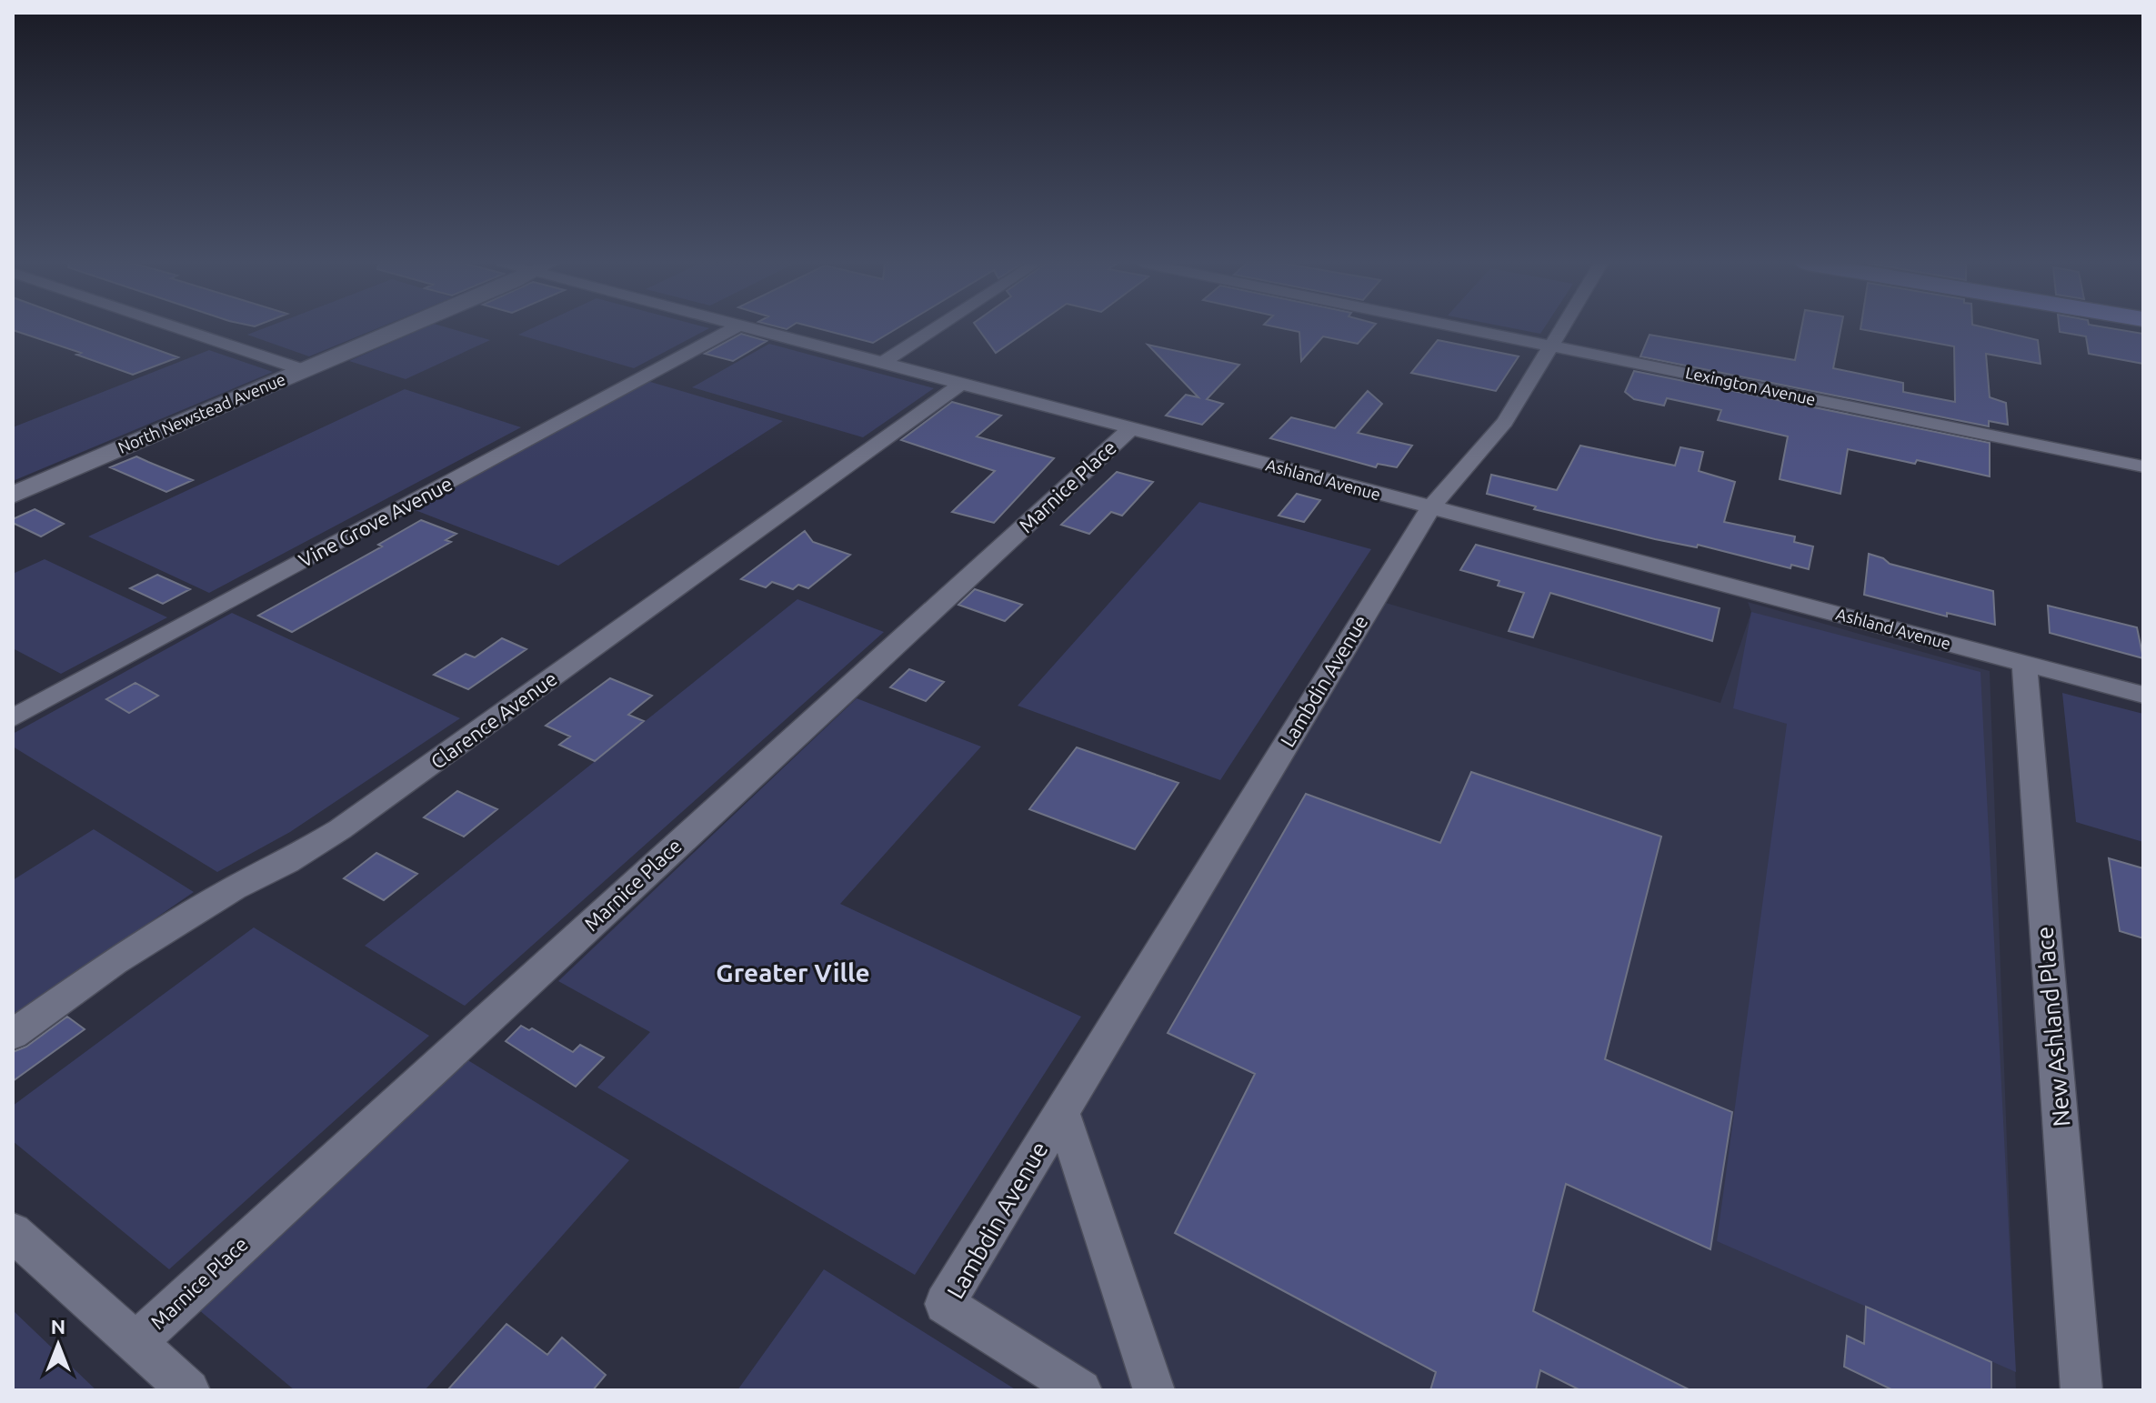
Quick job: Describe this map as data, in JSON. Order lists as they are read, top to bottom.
{
  "streets": {
    "street": [
      "Lexington Avenue",
      "North Newstead Avenue",
      "Ashland Avenue",
      "Marnice Place",
      "Vine Grove Avenue",
      "Lambdin Avenue",
      "Clarence Avenue",
      "New Ashland Place"
    ]
  },
  "crossings": [
    ["Lexington Avenue", "Lambdin Avenue"],
    ["Ashland Avenue", "Marnice Place"],
    ["Ashland Avenue", "Lambdin Avenue"],
    ["Ashland Avenue", "Clarence Avenue"],
    ["Ashland Avenue", "New Ashland Place"]
  ],
  "districts": ["Greater Ville"],
  "north": "top"
}
